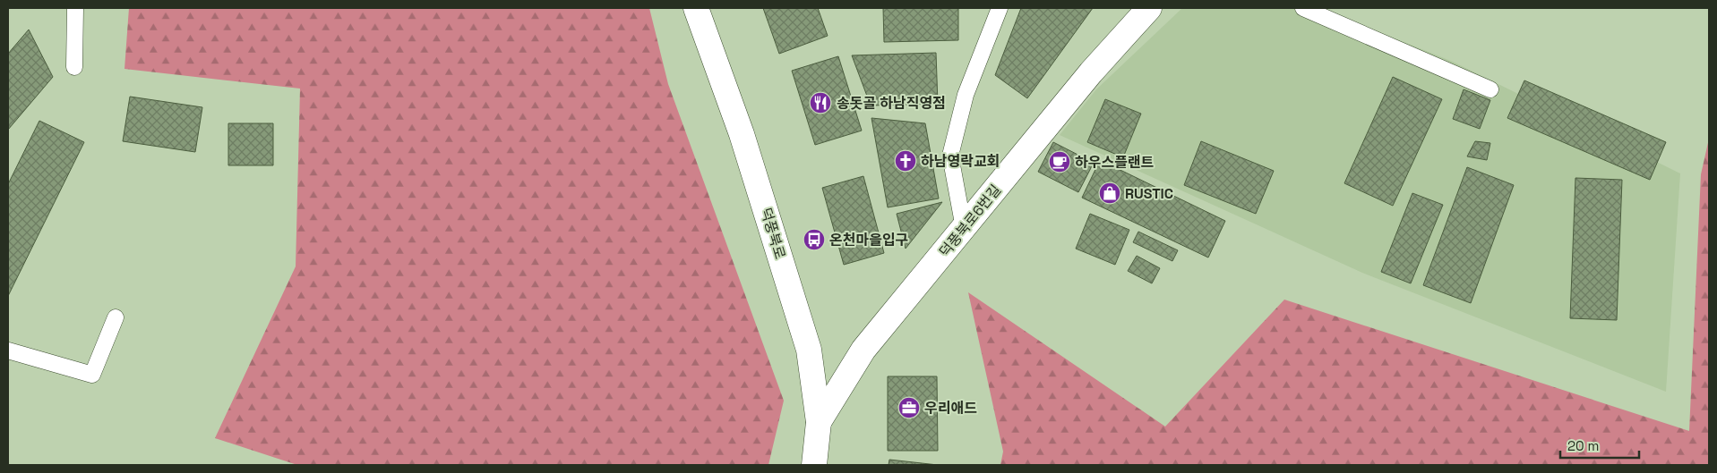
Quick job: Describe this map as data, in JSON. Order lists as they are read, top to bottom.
{
  "streets": {
    "street": ["덕풍북로6번길", "덕풍북로"]
  },
  "crossings": [
    ["덕풍북로6번길", "덕풍북로"]
  ],
  "places": {
    "restaurant": ["송돗골 하남직영점"],
    "church": ["하남영락교회"],
    "cafe": ["하우스플랜트"],
    "shop": ["RUSTIC"],
    "bus stop": ["온천마을입구"],
    "office": ["우리애드"]
  },
  "scale_bar": "20 m"
}
